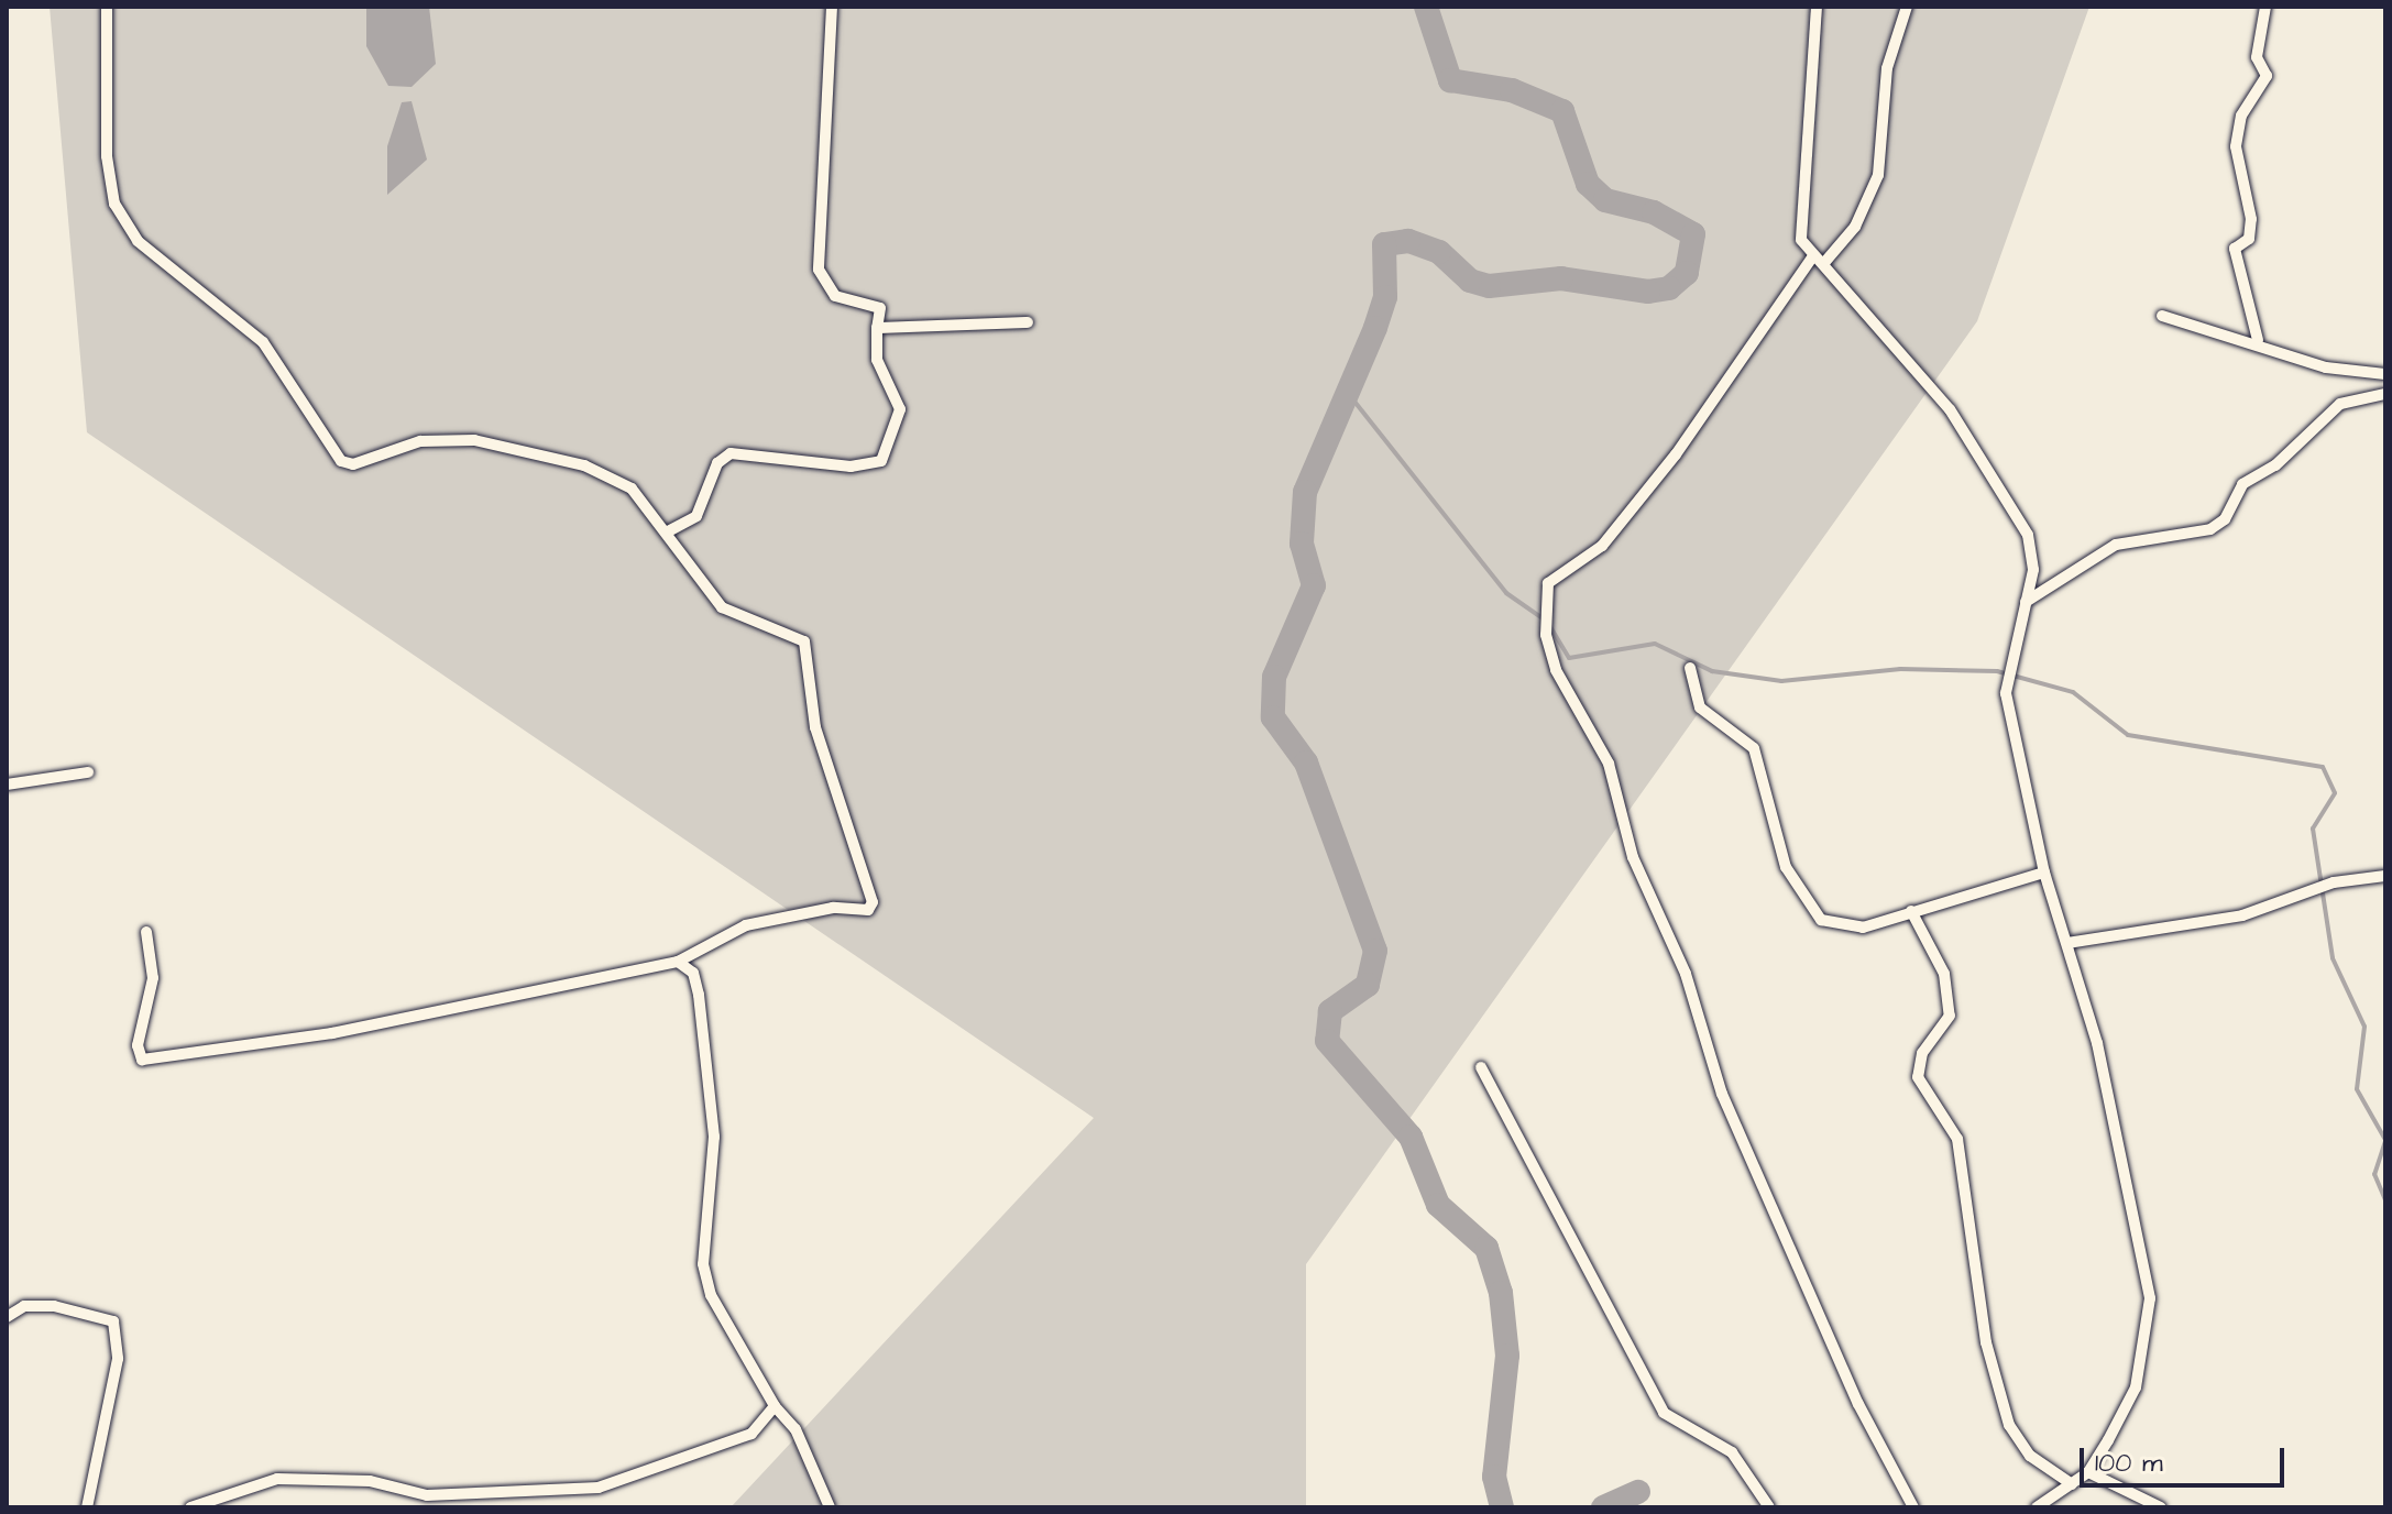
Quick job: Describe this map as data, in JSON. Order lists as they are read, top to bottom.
{
  "scale_bar": "100 m"
}
